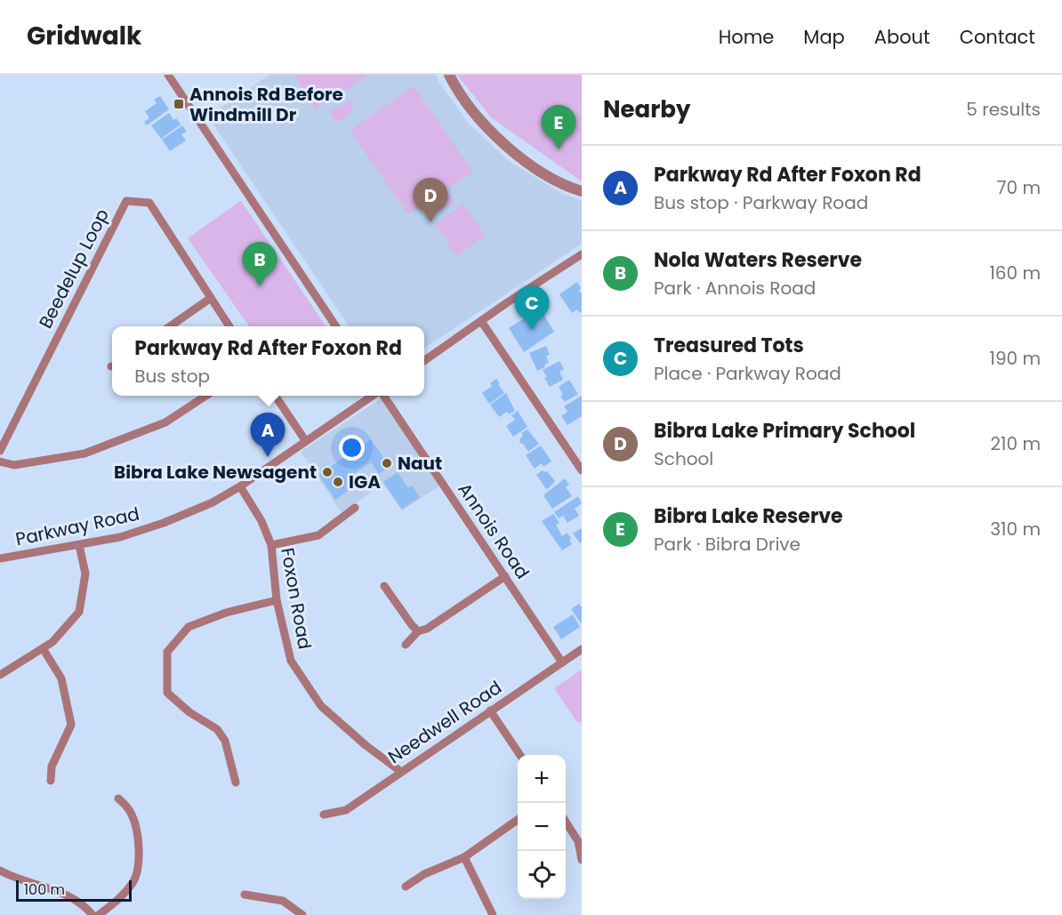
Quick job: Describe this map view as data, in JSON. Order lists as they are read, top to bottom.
{
  "streets": {
    "street": [
      "Beedelup Loop",
      "Parkway Road",
      "Annois Road",
      "Foxon Road",
      "Needwell Road"
    ]
  },
  "crossings": [
    ["Parkway Road", "Foxon Road"],
    ["Annois Road", "Needwell Road"],
    ["Foxon Road", "Needwell Road"]
  ],
  "places": {
    "transit": ["Annois Rd Before Windmill Dr"],
    "other": ["Naut", "Bibra Lake Newsagent", "IGA"]
  },
  "scale_bar": "100 m",
  "page": {
    "header": "Gridwalk",
    "nav": [
      "Home",
      "Map",
      "About",
      "Contact"
    ],
    "heading": ["Nearby", "5 results"],
    "pins": [
      "E",
      "D",
      "B",
      "C",
      "A"
    ],
    "list": [
      {
        "mark": "A",
        "name": "Parkway Rd After Foxon Rd",
        "note": "Bus stop · Parkway Road",
        "value": "70 m"
      },
      {
        "mark": "B",
        "name": "Nola Waters Reserve",
        "note": "Park · Annois Road",
        "value": "160 m"
      },
      {
        "mark": "C",
        "name": "Treasured Tots",
        "note": "Place · Parkway Road",
        "value": "190 m"
      },
      {
        "mark": "D",
        "name": "Bibra Lake Primary School",
        "note": "School",
        "value": "210 m"
      },
      {
        "mark": "E",
        "name": "Bibra Lake Reserve",
        "note": "Park · Bibra Drive",
        "value": "310 m"
      }
    ],
    "popup": ["Parkway Rd After Foxon Rd", "Bus stop"],
    "map_buttons": ["+", "−"],
    "scale": "100 m"
  }
}
